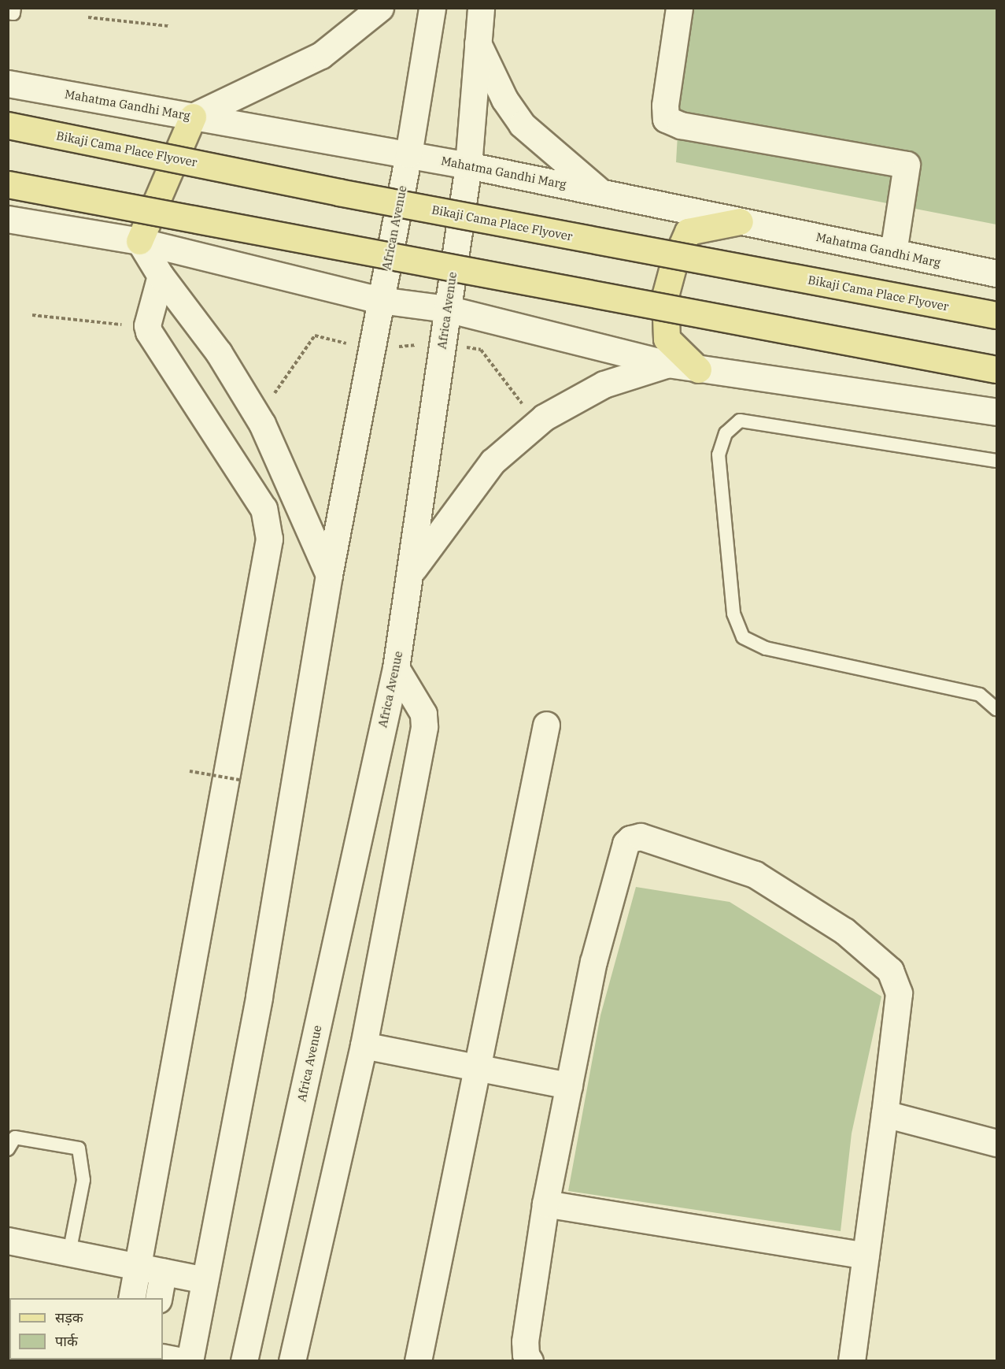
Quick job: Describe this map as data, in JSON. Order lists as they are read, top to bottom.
{
  "streets": {
    "main road": ["Bikaji Cama Place Flyover"],
    "street": ["Mahatma Gandhi Marg", "African Avenue", "Africa Avenue"]
  },
  "crossings": [
    ["Mahatma Gandhi Marg", "African Avenue"],
    ["Mahatma Gandhi Marg", "Africa Avenue"]
  ],
  "legend": ["सड़क", "पार्क"]
}
